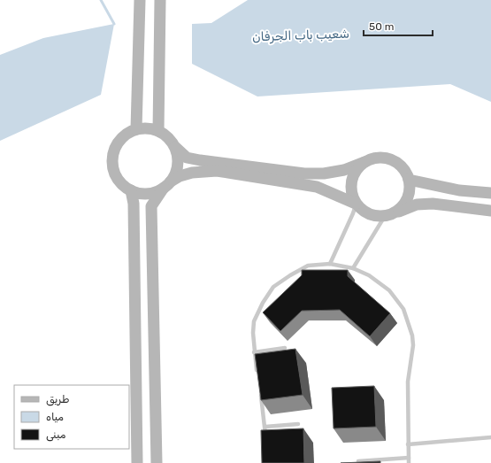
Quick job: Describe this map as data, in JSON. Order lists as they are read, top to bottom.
{
  "water": ["شعيب باب الجرفان"],
  "legend": ["طريق", "مياه", "مبنى"],
  "scale_bar": "50 m"
}
